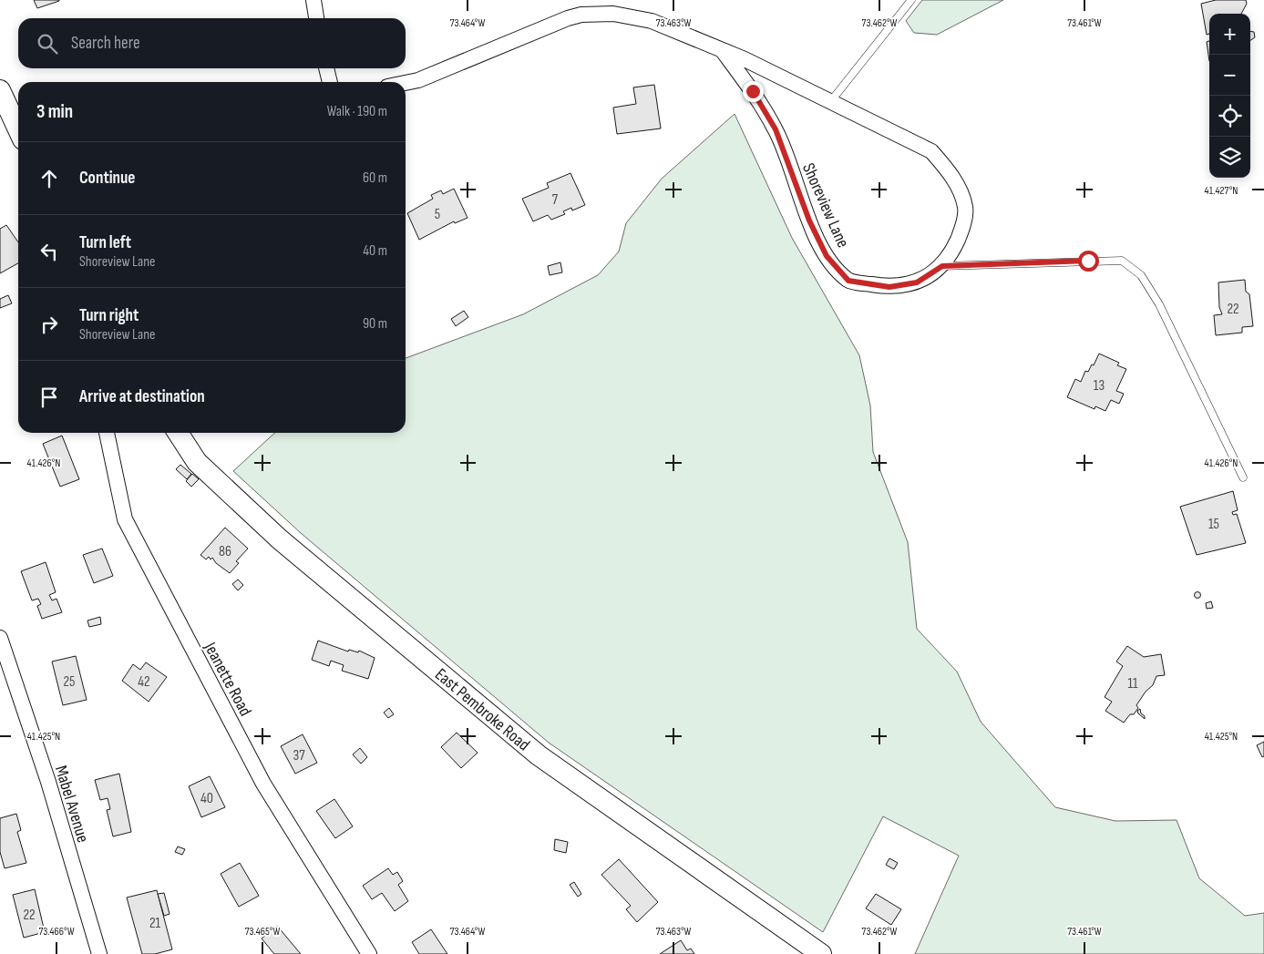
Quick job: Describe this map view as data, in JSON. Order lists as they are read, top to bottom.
{
  "streets": {
    "street": [
      "Shoreview Lane",
      "Jeanette Road",
      "East Pembroke Road",
      "Mabel Avenue"
    ]
  },
  "house_numbers": [
    "7",
    "5",
    "22",
    "13",
    "15",
    "86",
    "25",
    "42",
    "11",
    "37",
    "40",
    "22",
    "21"
  ],
  "page": {
    "map_buttons": ["+", "−"],
    "search": "Search here",
    "heading": ["3 min", "Walk · 190 m"],
    "list": [
      ["Continue", "60 m"],
      ["Turn left", "Shoreview Lane", "40 m"],
      ["Turn right", "Shoreview Lane", "90 m"],
      "Arrive at destination"
    ]
  },
  "coordinates": [
    "73.464°W",
    "73.463°W",
    "73.462°W",
    "73.461°W",
    "41.427°N",
    "41.426°N",
    "41.425°N",
    "73.466°W",
    "73.465°W"
  ]
}
